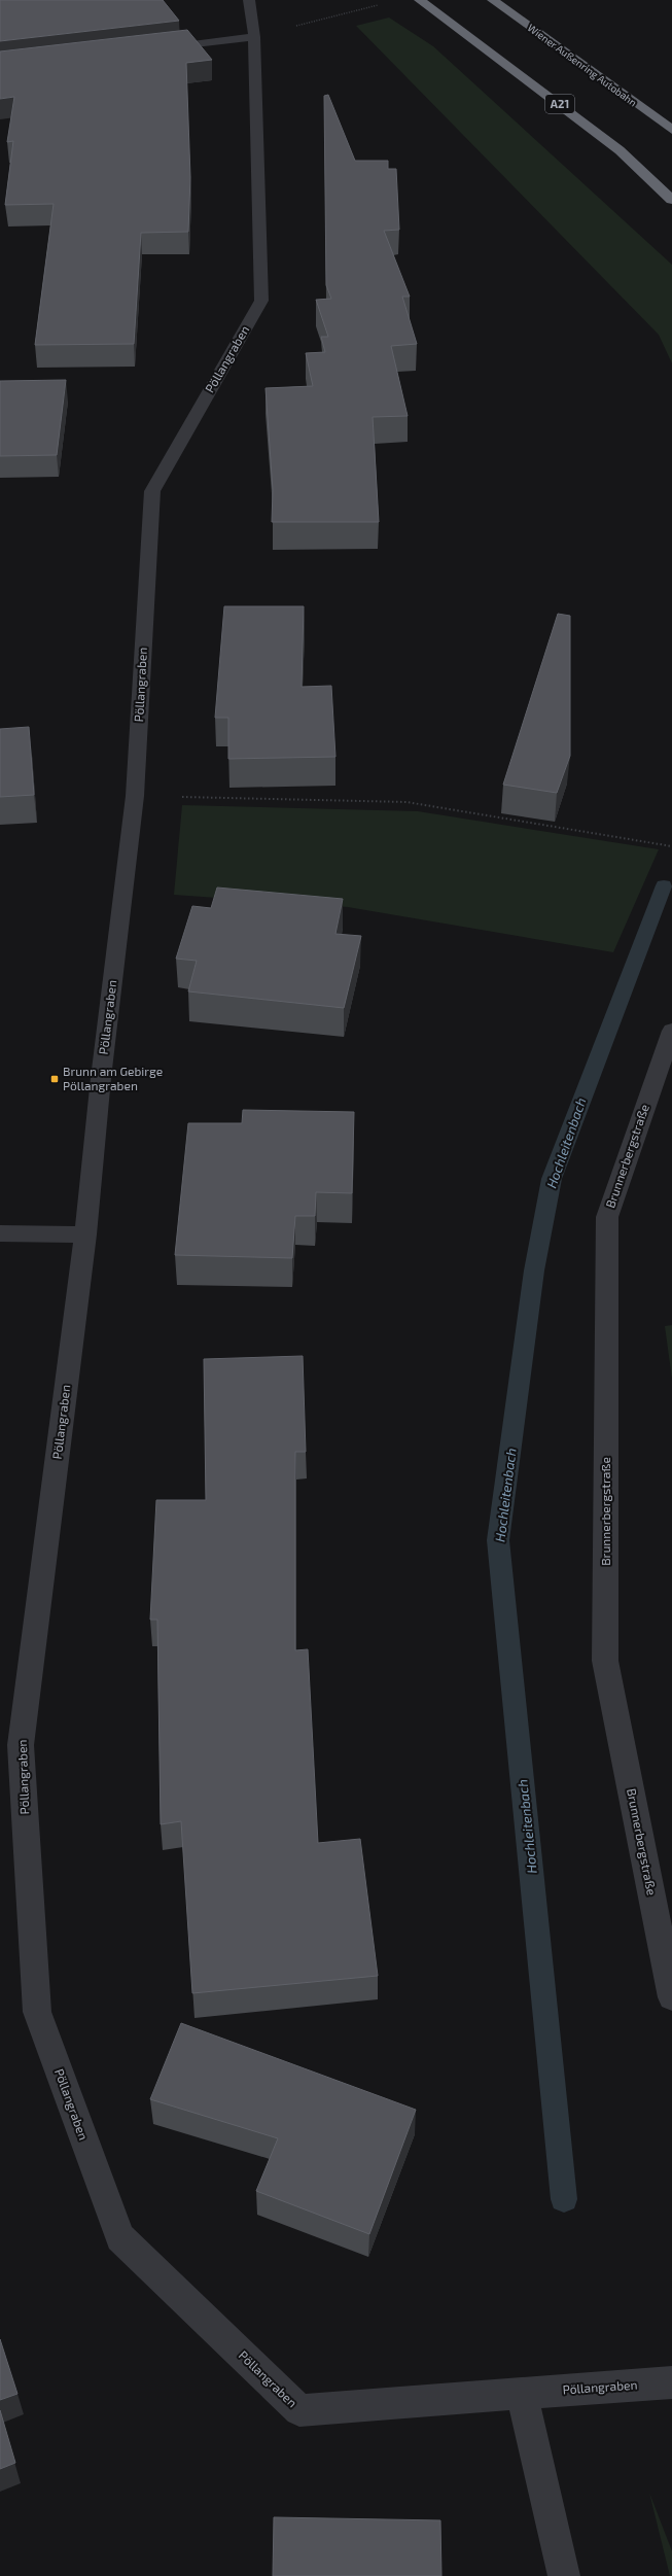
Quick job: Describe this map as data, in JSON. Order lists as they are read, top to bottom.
{
  "streets": {
    "highway": ["Wiener Außenring Autobahn", "A21"],
    "street": ["Pöllangraben", "Brunnerbergstraße"]
  },
  "water": ["Hochleitenbach"],
  "places": {
    "transit": ["Brunn am Gebirge Pöllangraben"]
  }
}
